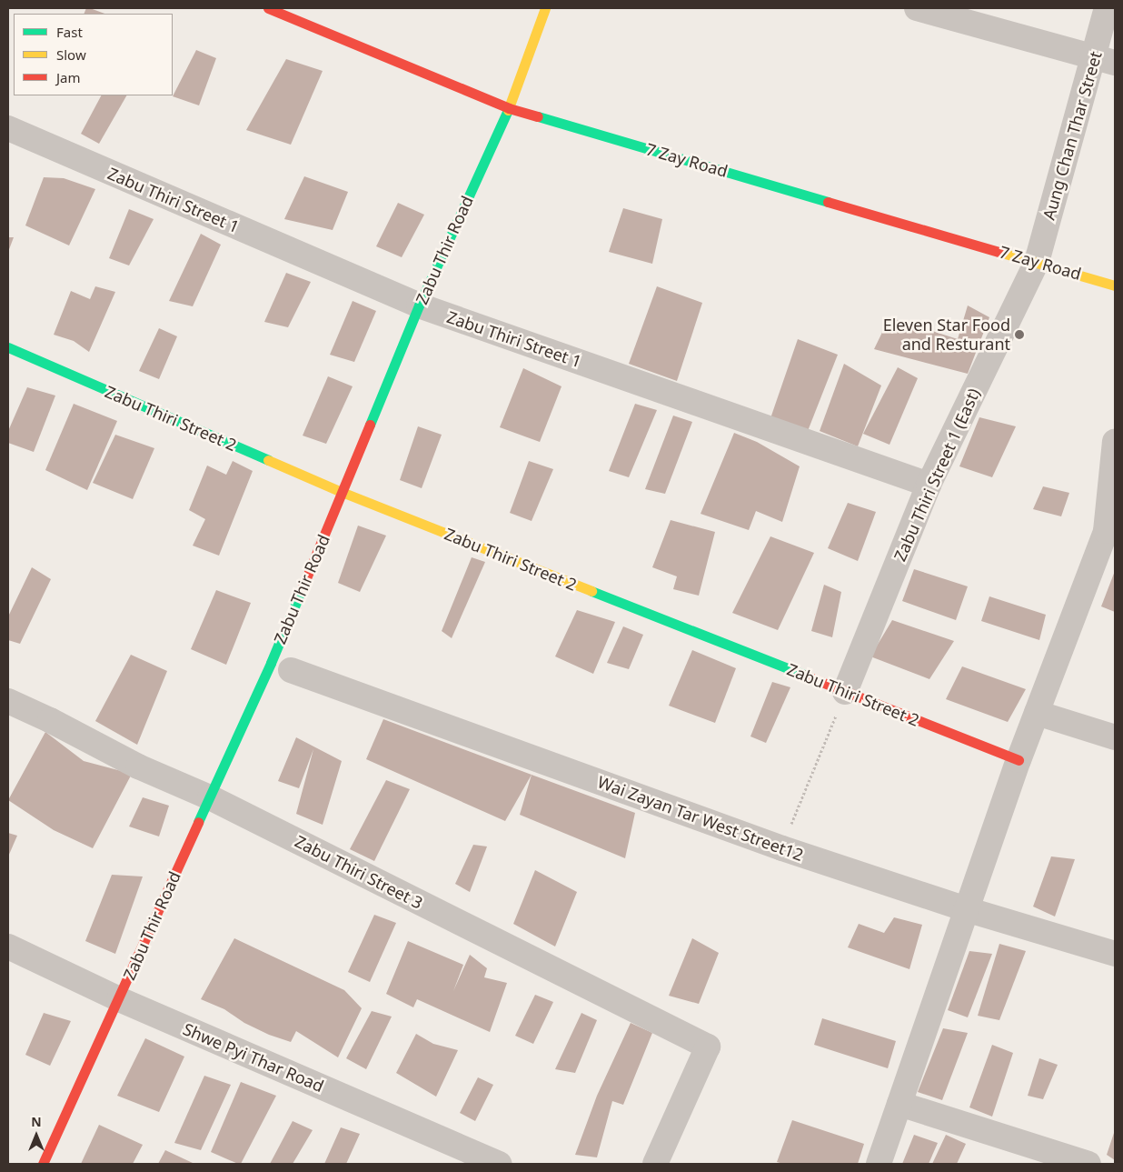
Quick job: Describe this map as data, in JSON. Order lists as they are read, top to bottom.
{
  "streets": {
    "street": [
      "Aung Chan Thar Street",
      "7 Zay Road",
      "Zabu Thiri Street 1",
      "Zabu Thir Road",
      "Zabu Thiri Street 2",
      "Zabu Thiri Street 1 (East)",
      "Wai Zayan Tar West Street12",
      "Zabu Thiri Street 3",
      "Shwe Pyi Thar Road"
    ]
  },
  "crossings": [
    ["Aung Chan Thar Street", "7 Zay Road"],
    ["Aung Chan Thar Street", "Zabu Thiri Street 1 (East)"],
    ["7 Zay Road", "Zabu Thir Road"],
    ["7 Zay Road", "Zabu Thiri Street 1 (East)"],
    ["Zabu Thiri Street 1", "Zabu Thir Road"],
    ["Zabu Thiri Street 1", "Zabu Thiri Street 1 (East)"],
    ["Zabu Thir Road", "Zabu Thiri Street 2"],
    ["Zabu Thir Road", "Zabu Thiri Street 3"],
    ["Zabu Thir Road", "Shwe Pyi Thar Road"],
    ["Zabu Thiri Street 2", "Zabu Thiri Street 1 (East)"]
  ],
  "places": ["Eleven Star Food and Resturant"],
  "legend": ["Fast", "Slow", "Jam"],
  "north": "top"
}
